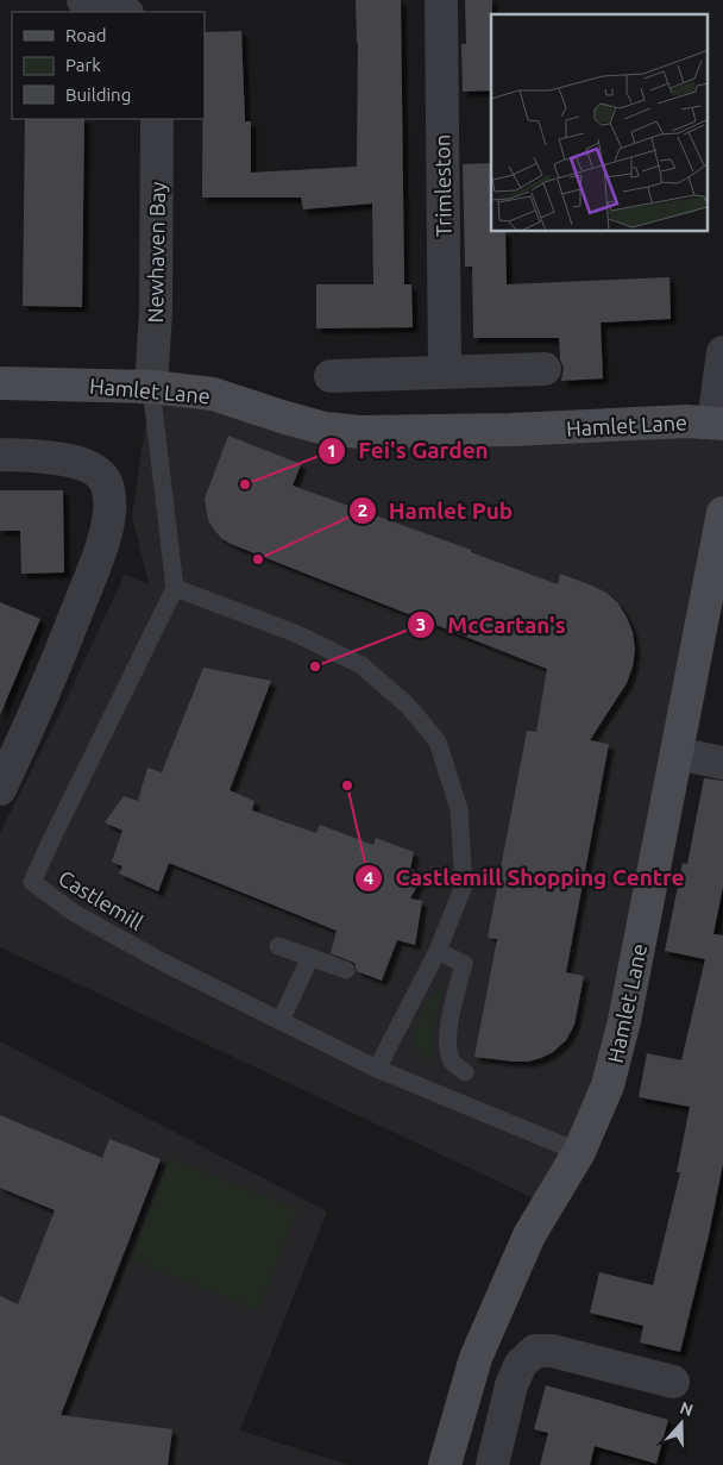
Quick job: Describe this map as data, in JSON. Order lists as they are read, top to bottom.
{
  "streets": {
    "street": ["Trimleston", "Newhaven Bay", "Hamlet Lane"],
    "lane": ["Castlemill"]
  },
  "crossings": [
    ["Newhaven Bay", "Hamlet Lane"],
    ["Hamlet Lane", "Castlemill"]
  ],
  "places": [
    "Fei's Garden",
    "Hamlet Pub",
    "McCartan's",
    "Castlemill Shopping Centre"
  ],
  "legend": ["Road", "Park", "Building"],
  "north": "top"
}
